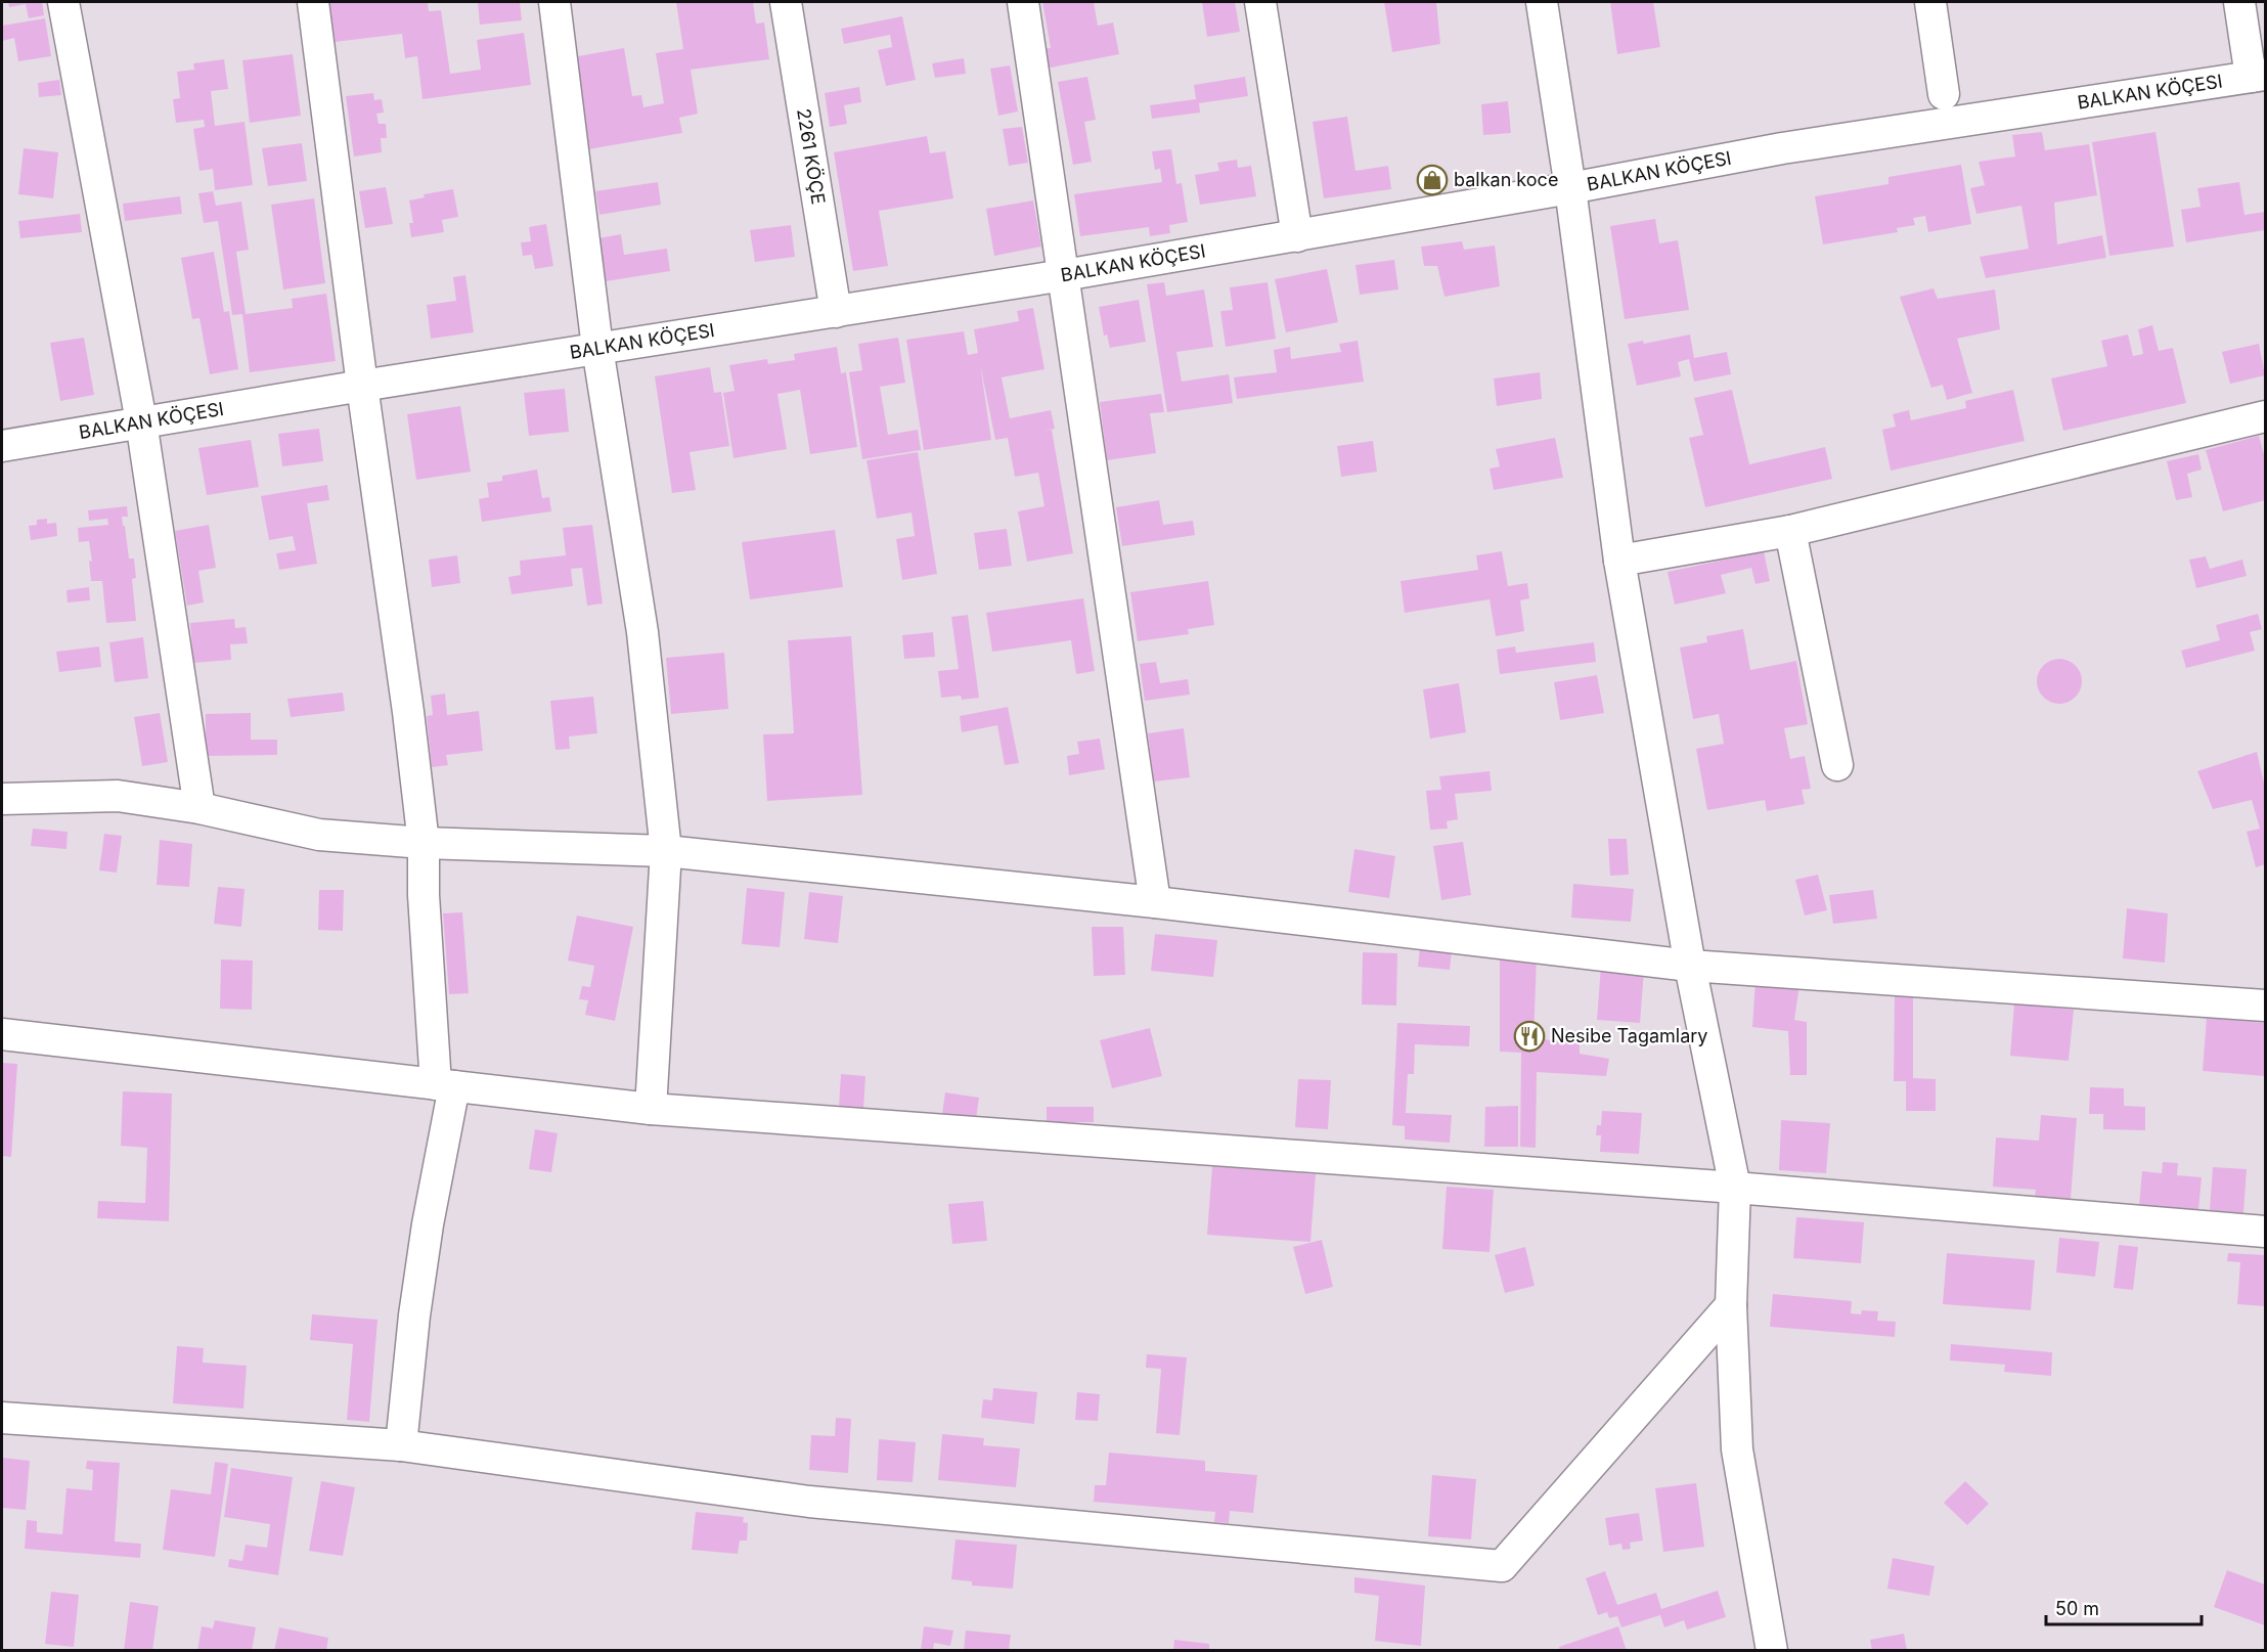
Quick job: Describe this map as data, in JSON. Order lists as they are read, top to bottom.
{
  "streets": {
    "street": ["BALKAN KÖÇESI", "2261 KÖÇE"]
  },
  "crossings": [
    ["BALKAN KÖÇESI", "2261 KÖÇE"]
  ],
  "places": {
    "shop": ["balkan koce"],
    "restaurant": ["Nesibe Tagamlary"]
  },
  "scale_bar": "50 m"
}
